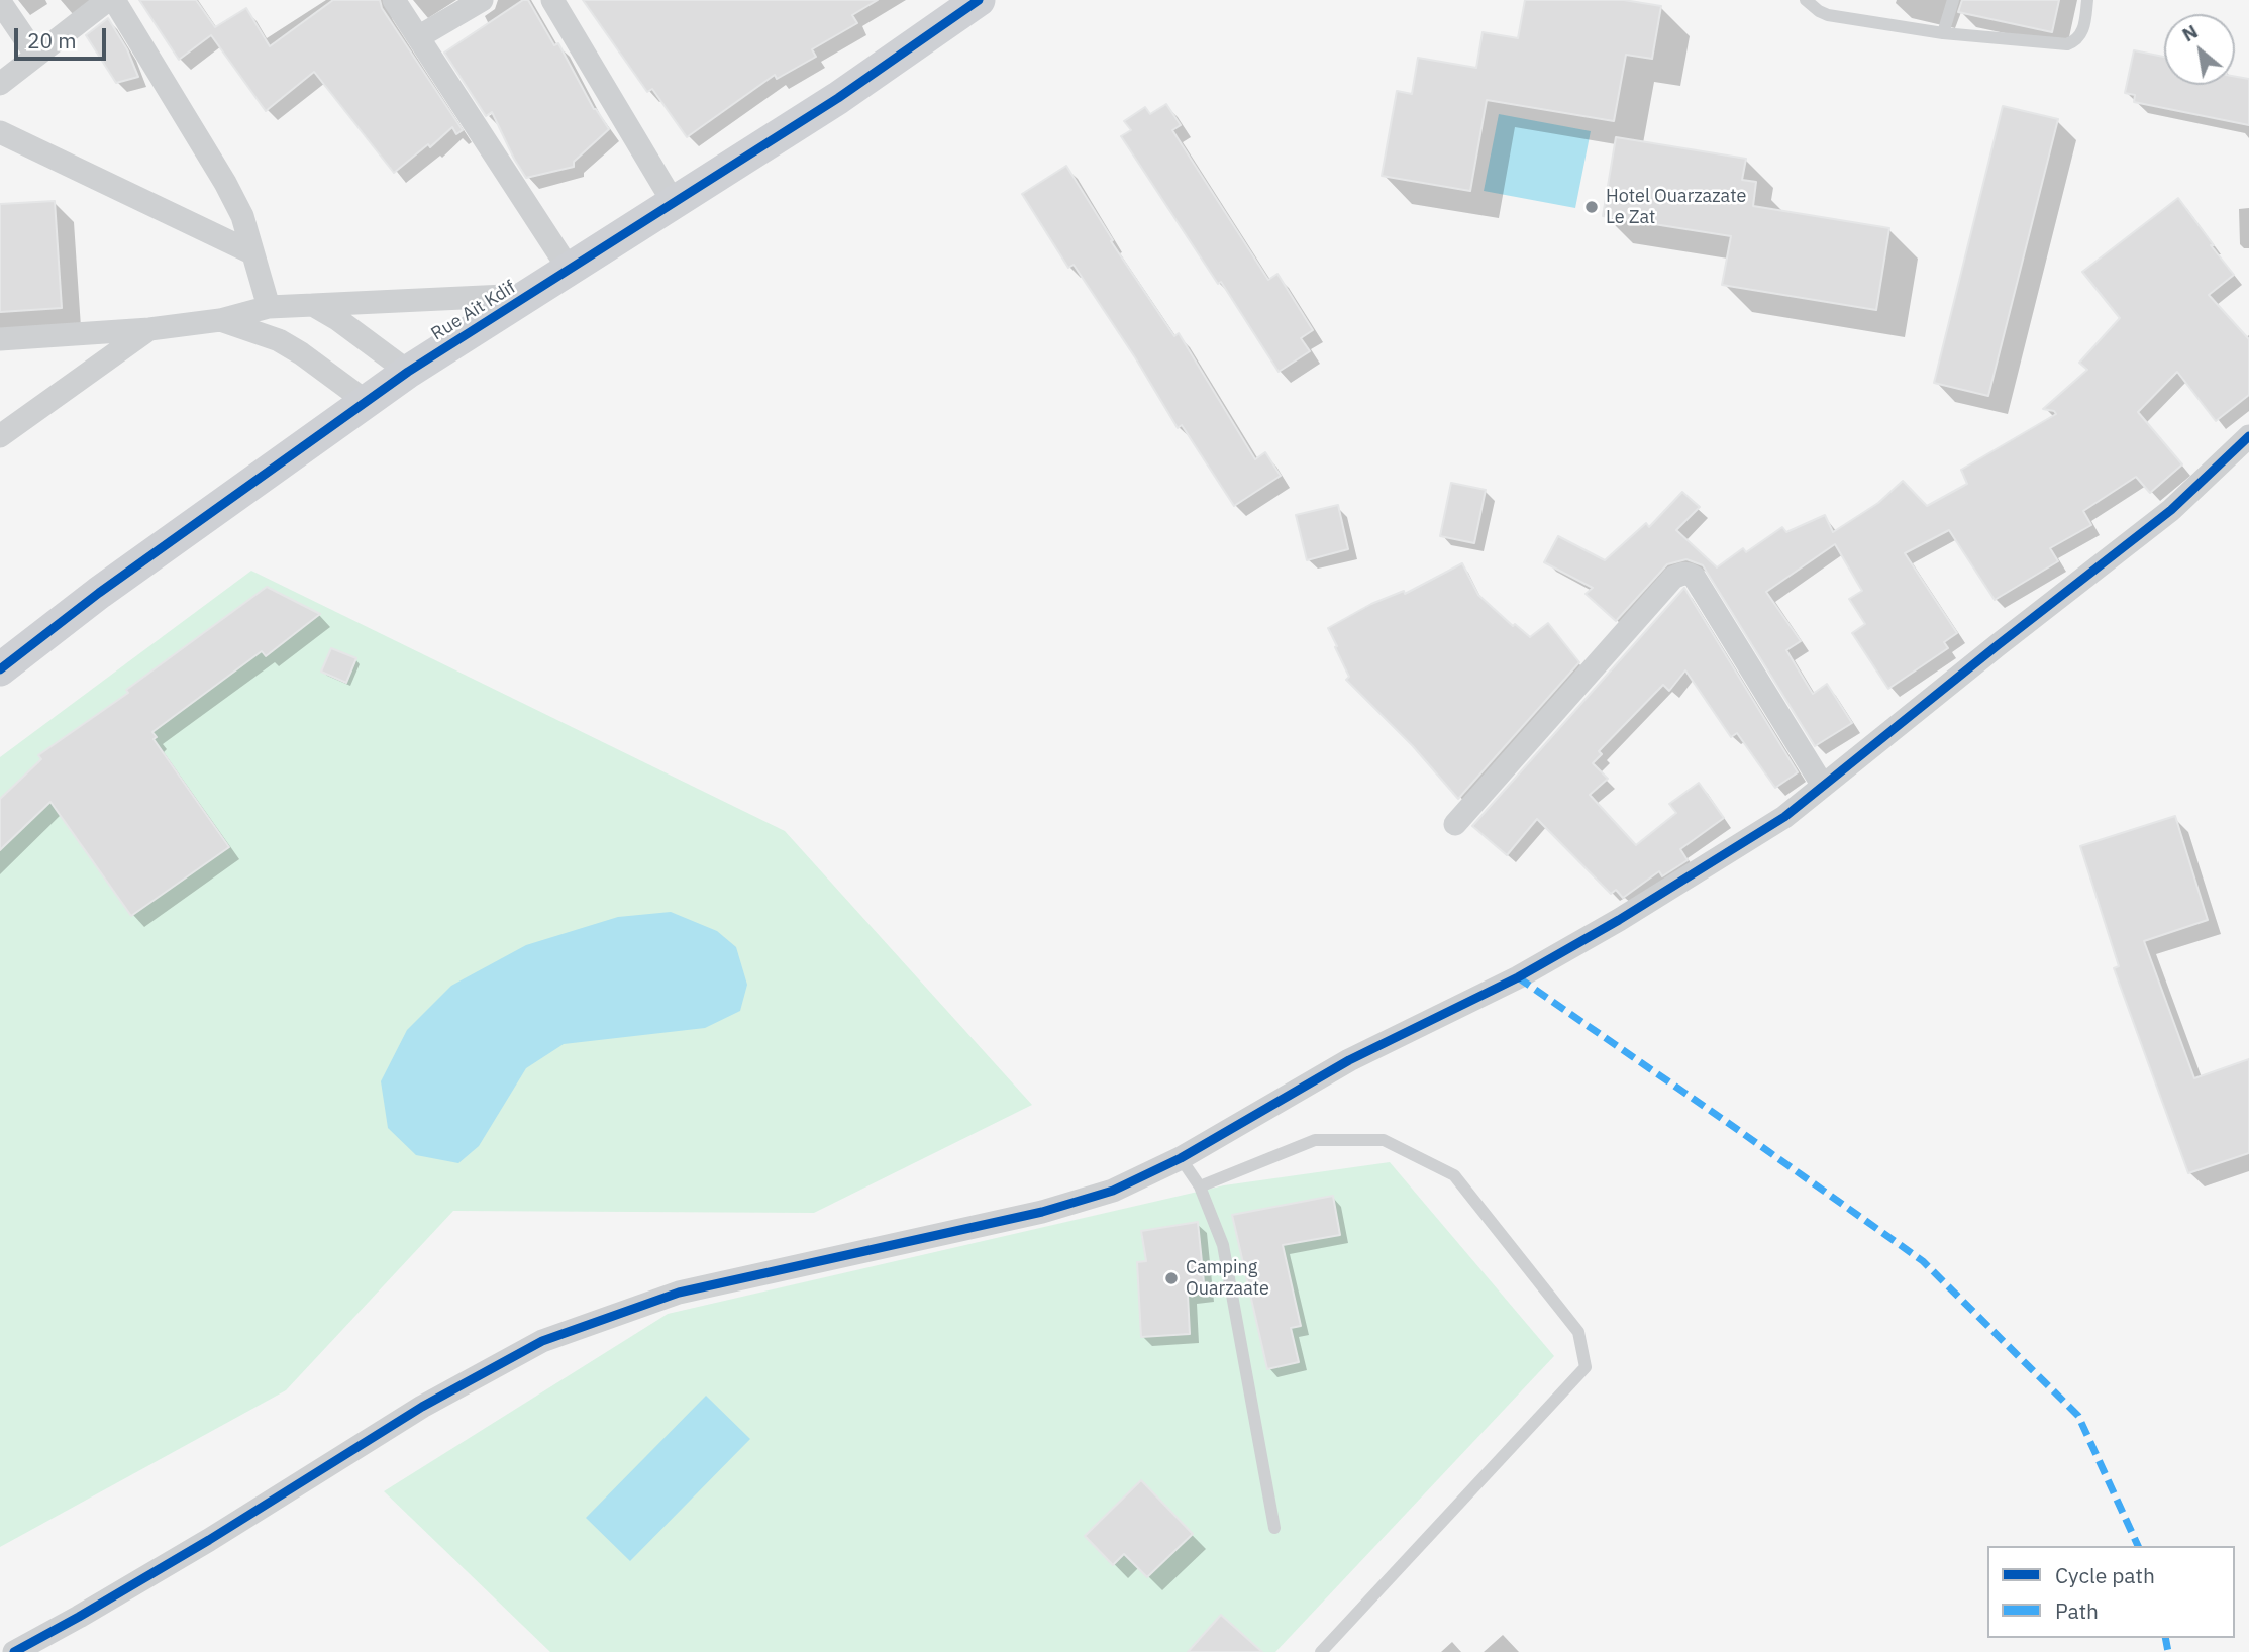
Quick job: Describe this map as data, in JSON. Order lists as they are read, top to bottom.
{
  "streets": {
    "street": ["Rue Ait Kdif"]
  },
  "places": ["Hotel Ouarzazate Le Zat", "Camping Ouarzaate"],
  "legend": ["Cycle path", "Path"],
  "scale_bar": "20 m",
  "north": "top left"
}
